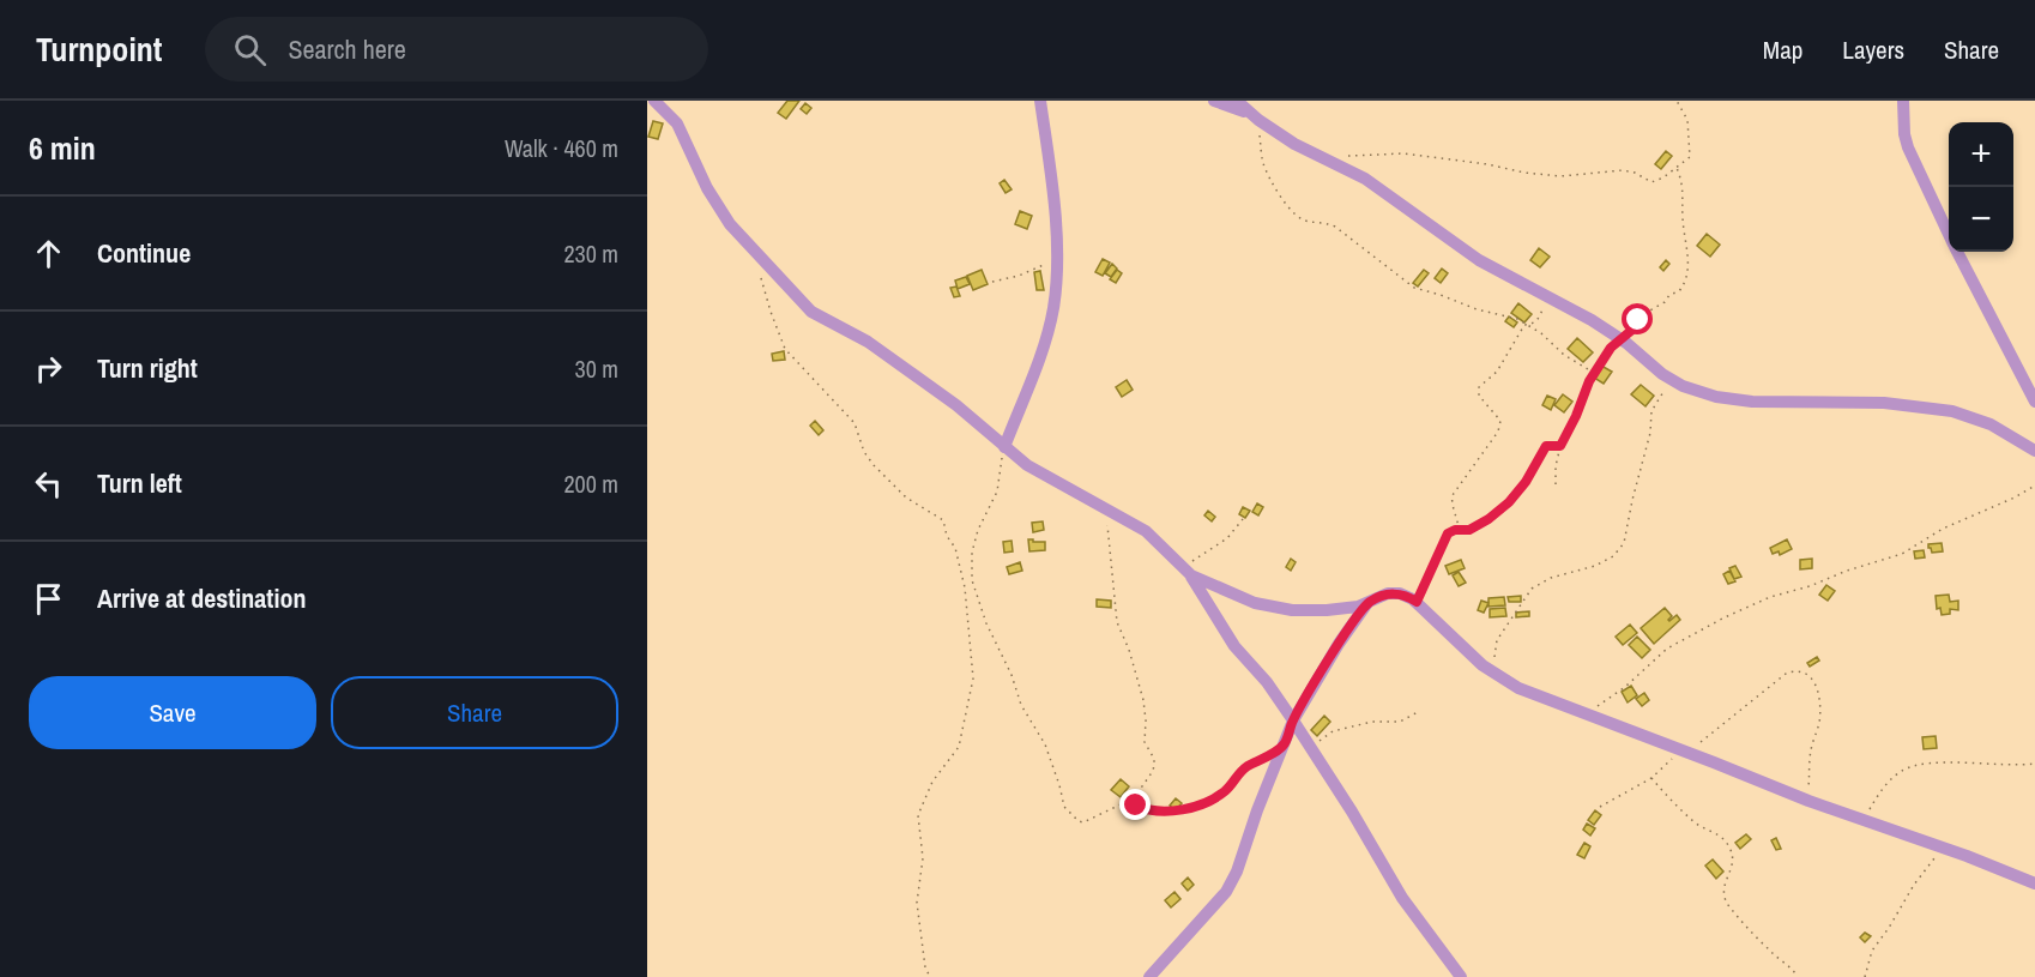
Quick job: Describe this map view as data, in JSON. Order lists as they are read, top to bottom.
{
  "page": {
    "header": "Turnpoint",
    "search": "Search here",
    "nav": ["Map", "Layers", "Share"],
    "heading": ["6 min", "Walk · 460 m"],
    "map_buttons": ["+", "−"],
    "list": [
      ["Continue", "230 m"],
      ["Turn right", "30 m"],
      ["Turn left", "200 m"],
      "Arrive at destination"
    ],
    "buttons": ["Save", "Share"]
  }
}
